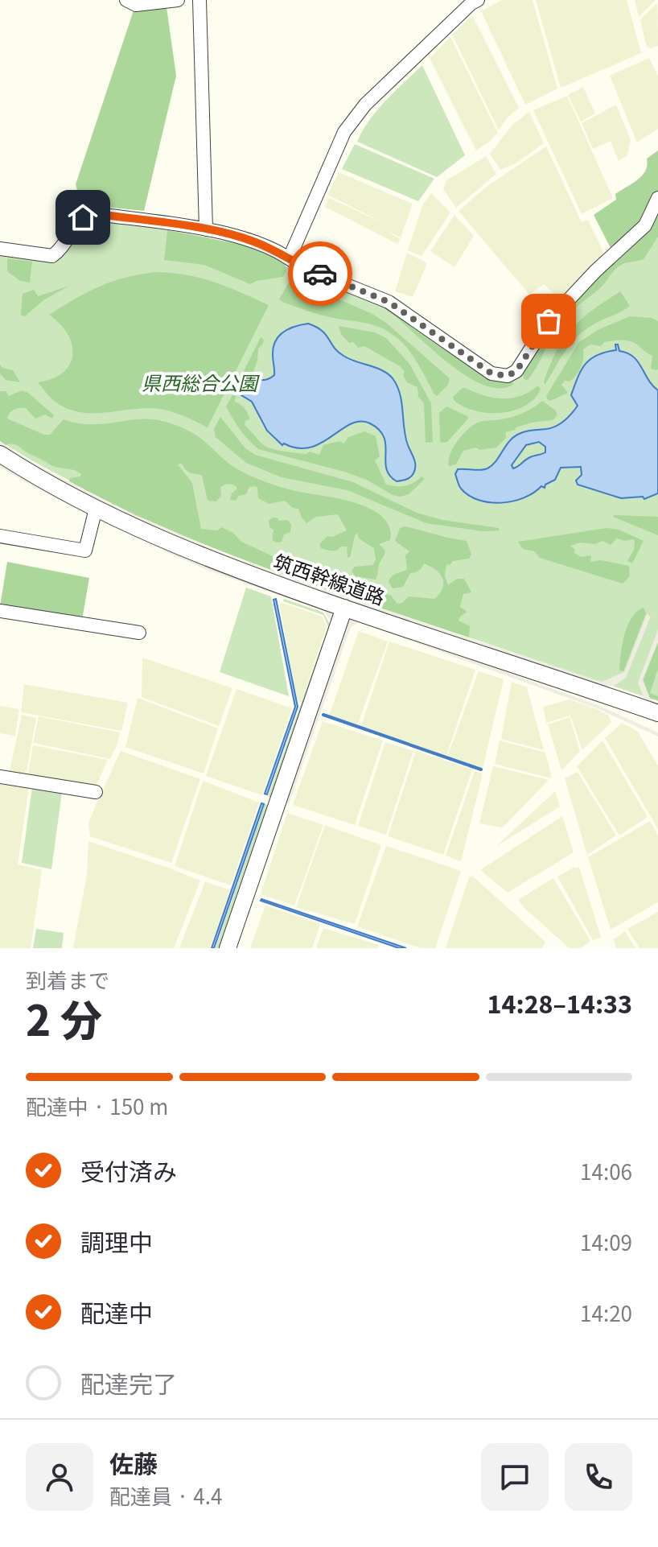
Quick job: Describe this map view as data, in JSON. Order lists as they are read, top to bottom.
{
  "streets": {
    "street": ["筑西幹線道路"]
  },
  "parks": ["県西総合公園"],
  "page": {
    "heading": ["2 分", "到着まで", "14:28–14:33"],
    "panel": ["佐藤", "配達員 · 4.4"],
    "bar": "配達中 · 150 m",
    "list": [
      ["受付済み", "14:06"],
      ["調理中", "14:09"],
      ["配達中", "14:20"],
      "配達完了"
    ]
  }
}
